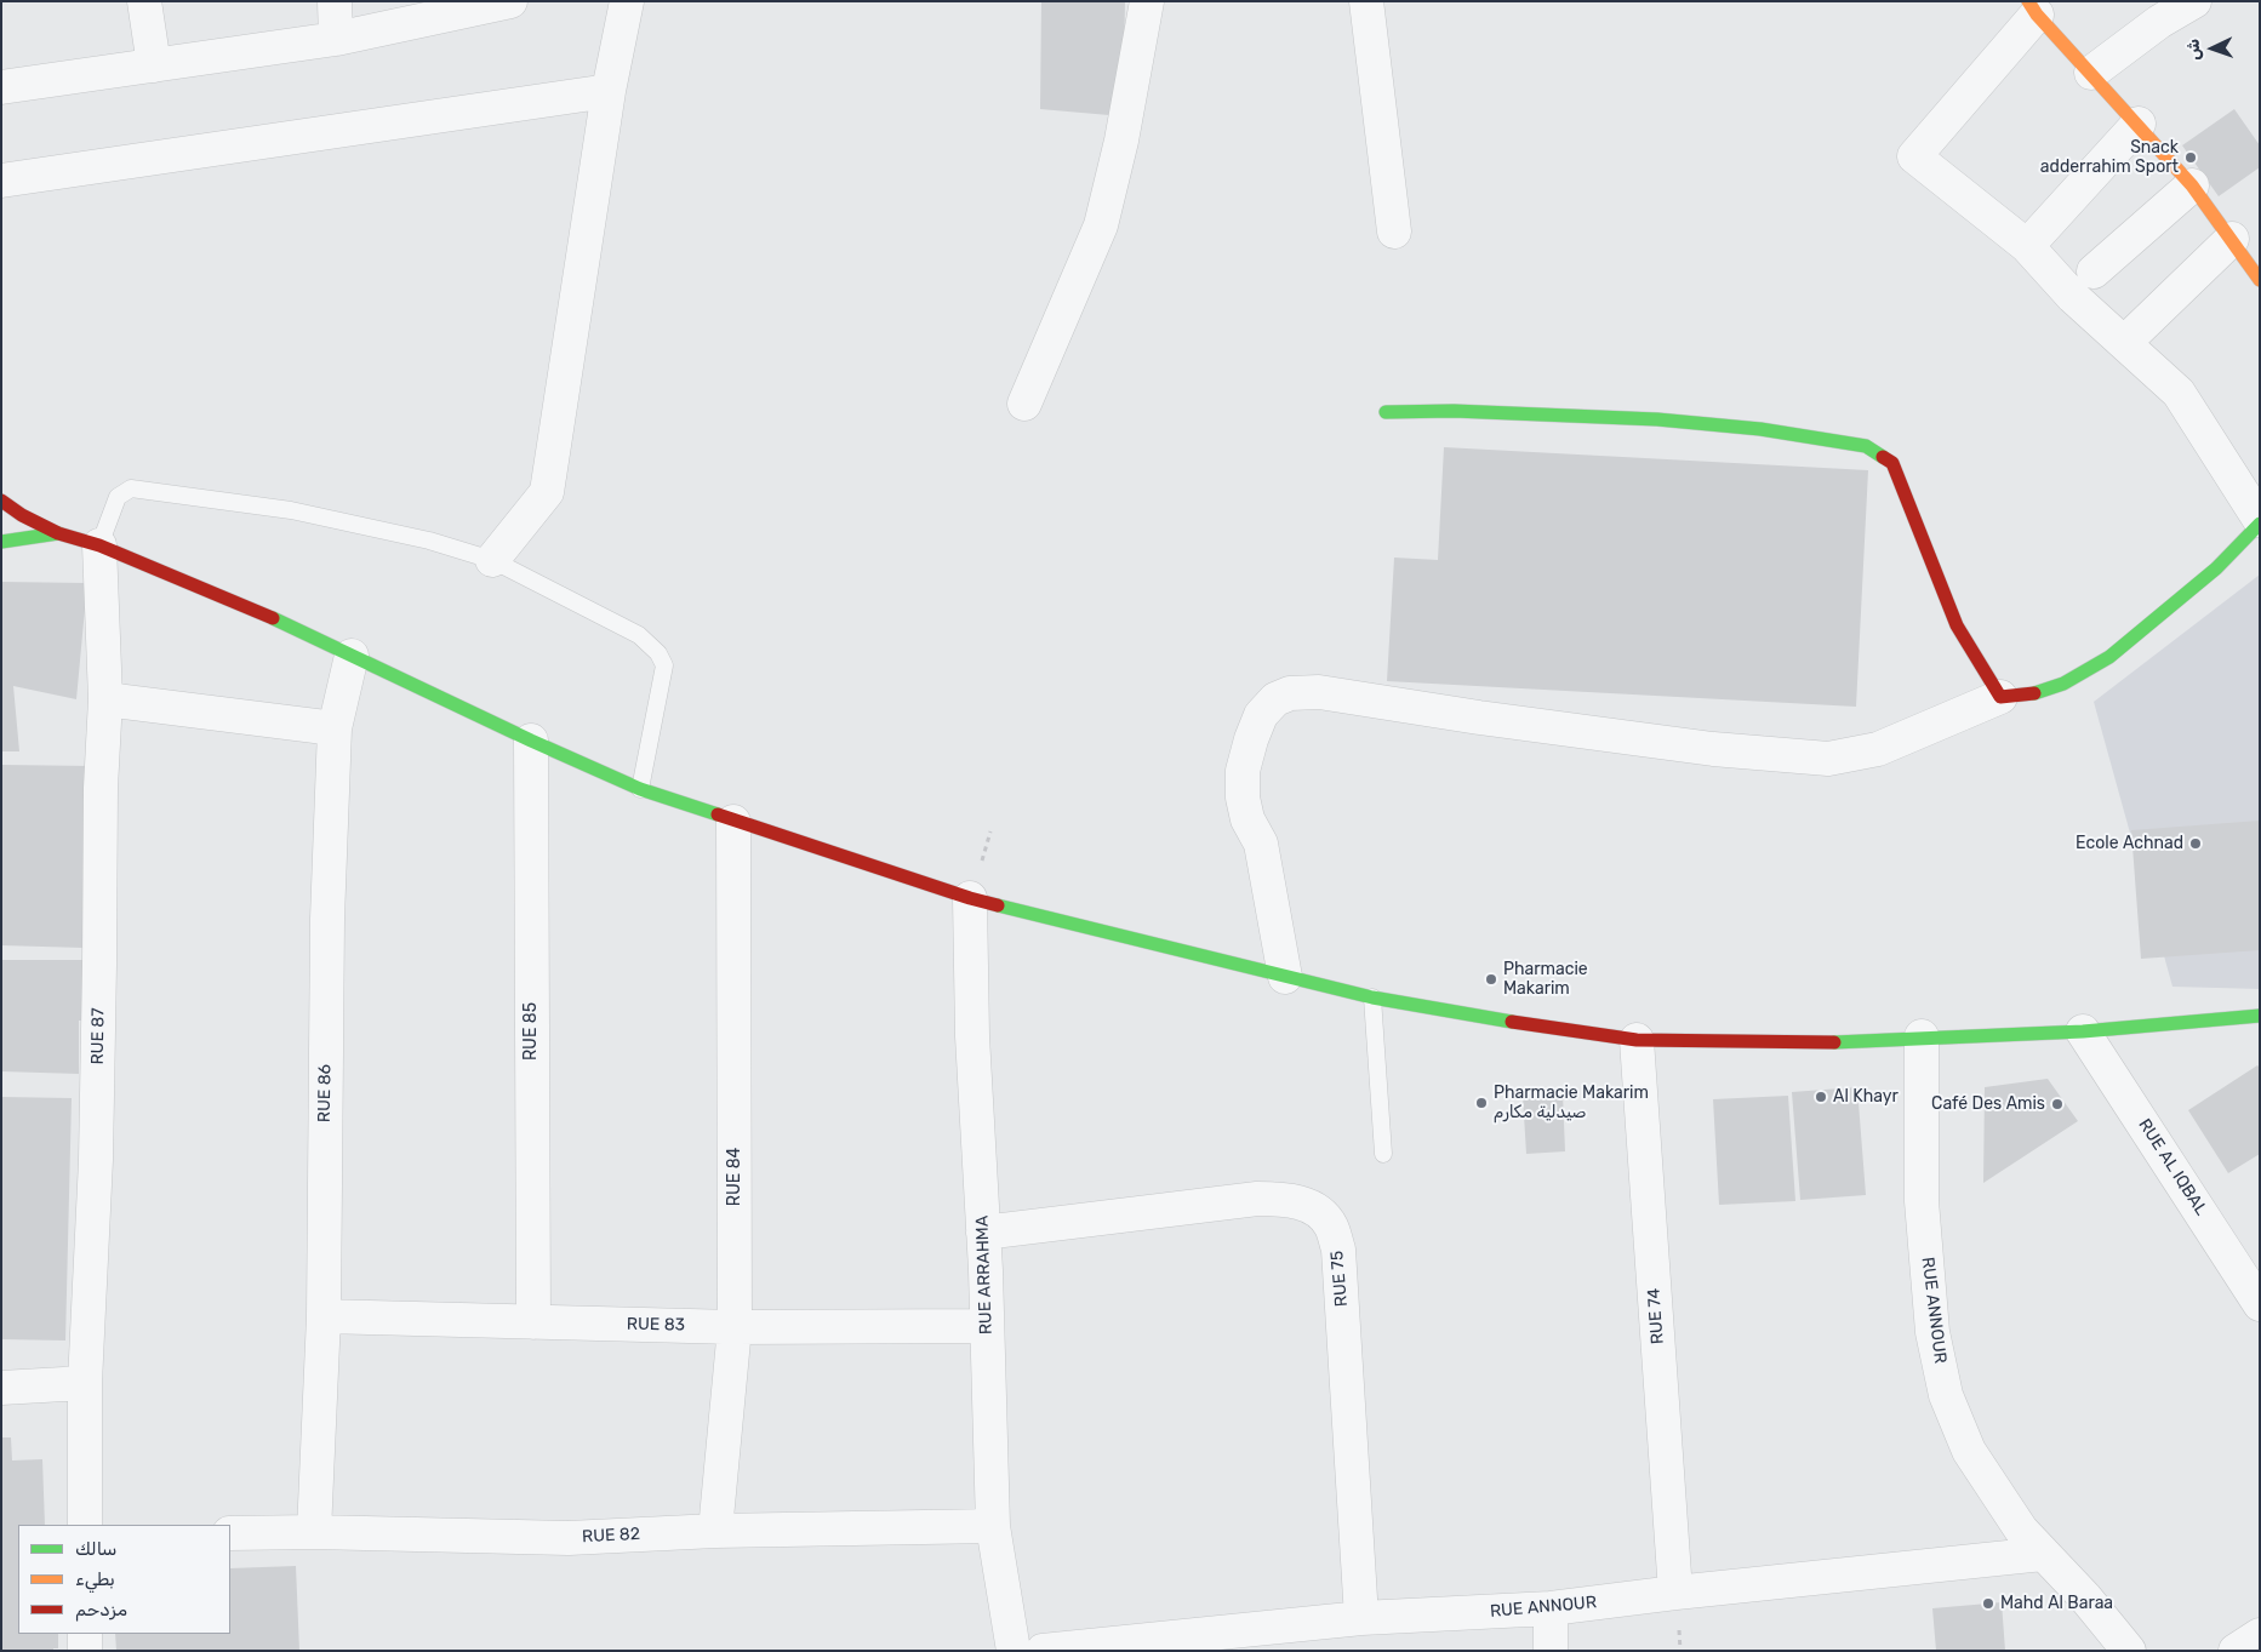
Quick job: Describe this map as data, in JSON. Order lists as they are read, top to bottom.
{
  "streets": {
    "street": [
      "RUE 85",
      "RUE 87",
      "RUE 86",
      "RUE AL IQBAL",
      "RUE 84",
      "RUE ARRAHMA",
      "RUE 75",
      "RUE ANNOUR",
      "RUE 74",
      "RUE 83",
      "RUE 82"
    ]
  },
  "crossings": [
    ["RUE 85", "RUE 83"],
    ["RUE 86", "RUE 83"],
    ["RUE 86", "RUE 82"],
    ["RUE 84", "RUE 83"],
    ["RUE 84", "RUE 82"],
    ["RUE ARRAHMA", "RUE 75"],
    ["RUE ARRAHMA", "RUE 83"],
    ["RUE ARRAHMA", "RUE 82"],
    ["RUE 75", "RUE ANNOUR"],
    ["RUE ANNOUR", "RUE 74"]
  ],
  "places": [
    "Snack adderrahim Sport",
    "Ecole Achnad",
    "Pharmacie Makarim",
    "Al Khayr",
    "Pharmacie Makarim صيدلية مكارم",
    "Café Des Amis",
    "Mahd Al Baraa"
  ],
  "legend": ["سالك", "بطيء", "مزدحم"],
  "north": "left"
}
